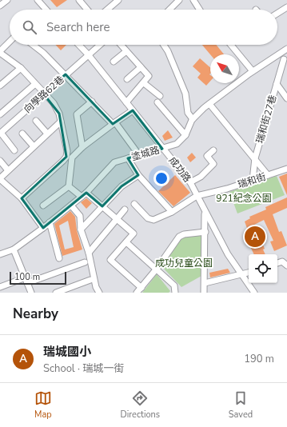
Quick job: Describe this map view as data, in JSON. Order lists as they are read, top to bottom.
{
  "streets": {
    "street": [
      "向學路62巷",
      "瑞和街27巷",
      "塗城路",
      "成功路",
      "瑞和街"
    ]
  },
  "crossings": [
    ["向學路62巷", "成功路"],
    ["瑞和街27巷", "瑞和街"],
    ["塗城路", "成功路"],
    ["成功路", "瑞和街"]
  ],
  "parks": ["921紀念公園", "成功兒童公園"],
  "scale_bar": "100 m",
  "north": "top left",
  "page": {
    "search": "Search here",
    "pins": "A",
    "scale": "100 m",
    "heading": "Nearby",
    "list": [
      {
        "mark": "A",
        "name": "瑞城國小",
        "note": "School · 瑞城一街",
        "value": "190 m"
      }
    ],
    "nav": ["Map", "Directions", "Saved"]
  }
}
